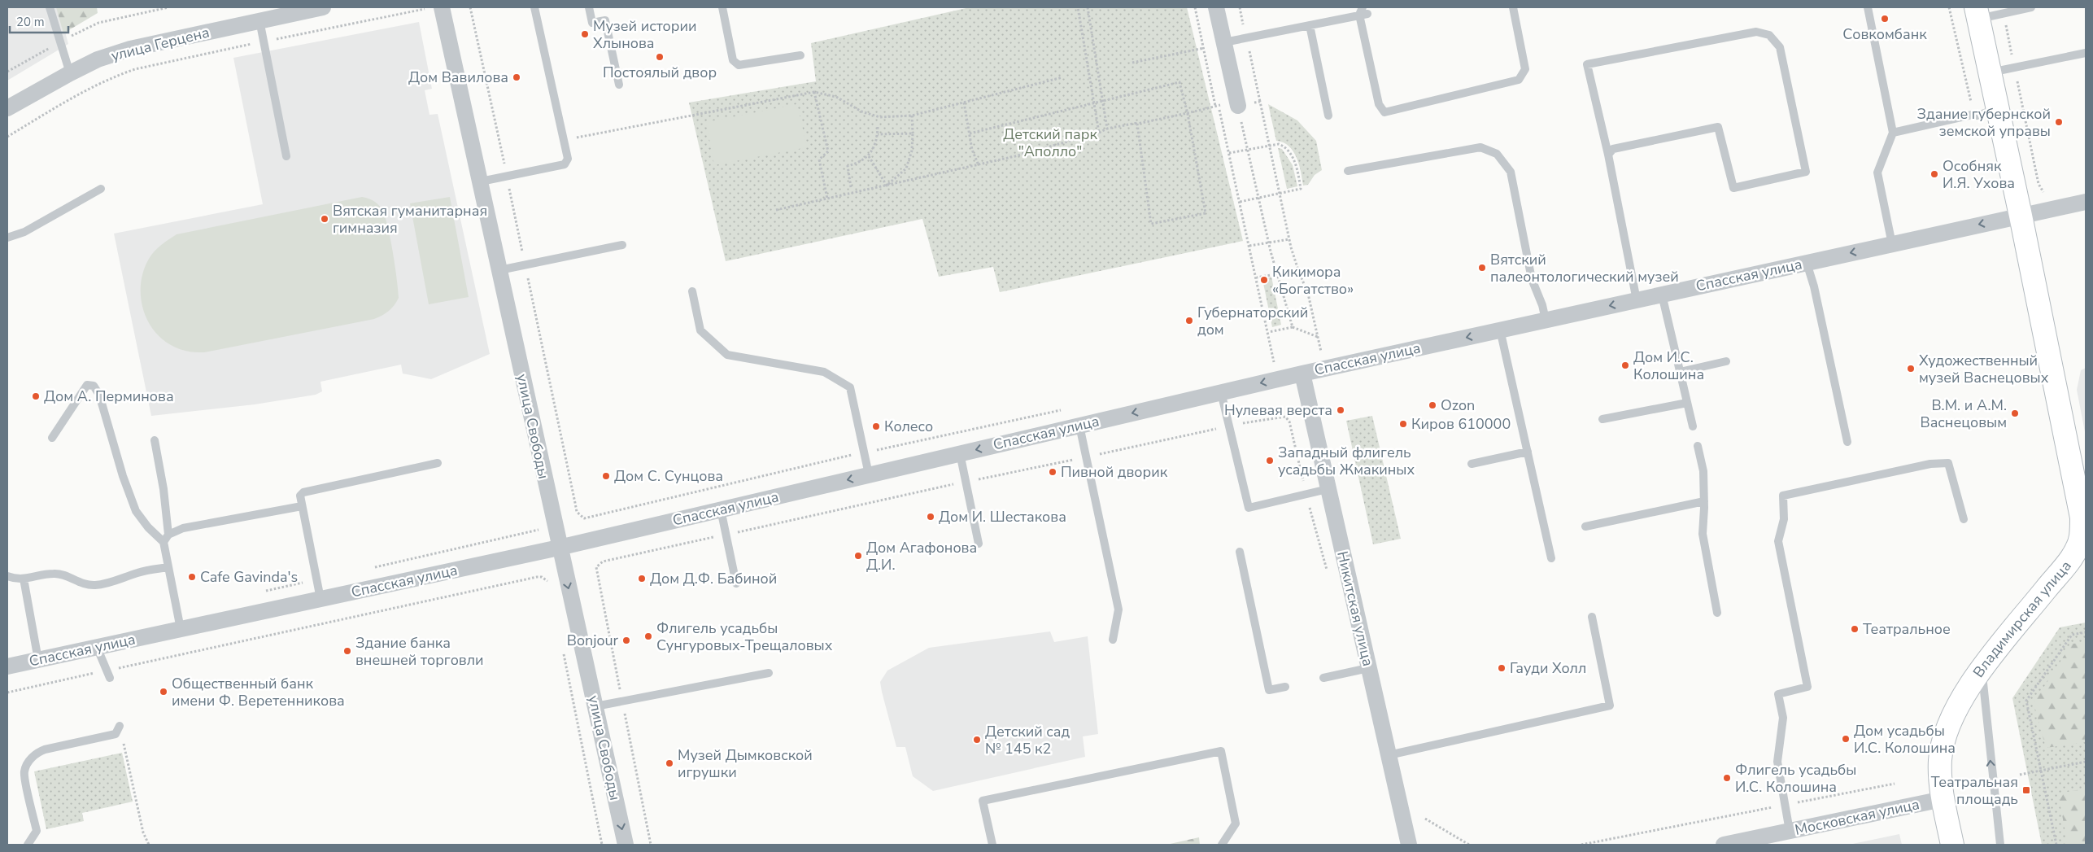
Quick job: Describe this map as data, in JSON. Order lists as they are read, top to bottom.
{
  "streets": {
    "main road": ["Владимирская улица"],
    "street": [
      "улица Герцена",
      "Спасская улица",
      "улица Свободы",
      "Никитская улица",
      "Московская улица"
    ]
  },
  "crossings": [
    ["Спасская улица", "улица Свободы"],
    ["Спасская улица", "Никитская улица"],
    ["Спасская улица", "Владимирская улица"],
    ["Владимирская улица", "Московская улица"]
  ],
  "one_way": ["Спасская улица", "улица Свободы"],
  "parks": ["Детский парк \"Аполло\""],
  "places": {
    "other": [
      "Совкомбанк",
      "Музей истории Хлынова",
      "Постоялый двор",
      "Дом Вавилова",
      "Здание губернской земской управы",
      "Особняк И.Я. Ухова",
      "Вятская гуманитарная гимназия",
      "Вятский палеонтологический музей",
      "Кикимора «Богатство»",
      "Губернаторский дом",
      "Дом И.С. Колошина",
      "Художественный музей Васнецовых",
      "Дом А. Перминова",
      "Ozon",
      "Нулевая верста",
      "В.М. и А.М. Васнецовым",
      "Киров 610000",
      "Колесо",
      "Западный флигель усадьбы Жмакиных",
      "Пивной дворик",
      "Дом С. Сунцова",
      "Дом И. Шестакова",
      "Дом Агафонова Д.И.",
      "Cafe Gavinda's",
      "Дом Д.Ф. Бабиной",
      "Театральное",
      "Флигель усадьбы Сунгуровых-Трещаловых",
      "Bonjour",
      "Здание банка внешней торговли",
      "Гауди Холл",
      "Общественный банк имени Ф. Веретенникова",
      "Дом усадьбы И.С. Колошина",
      "Детский сад № 145 к2",
      "Музей Дымковской игрушки",
      "Флигель усадьбы И.С. Колошина"
    ],
    "transit": ["Театральная площадь"]
  },
  "scale_bar": "20 m"
}
